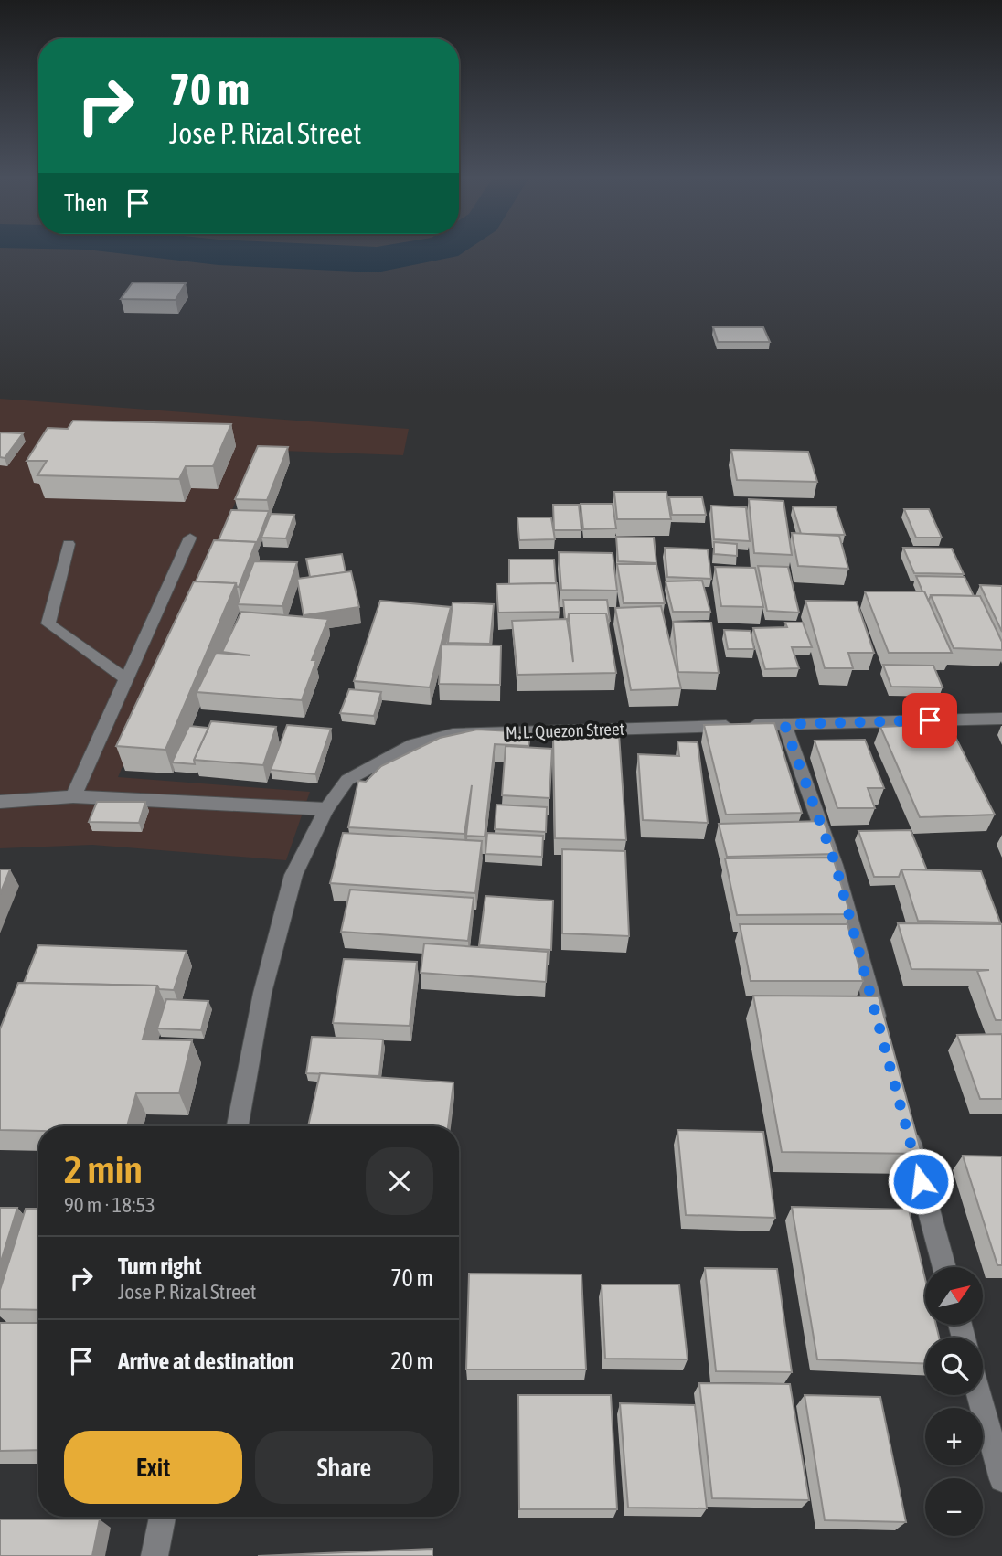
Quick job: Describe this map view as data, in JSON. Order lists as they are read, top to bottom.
{
  "streets": {
    "street": ["M. L. Quezon Street"]
  },
  "north": "top right",
  "page": {
    "turn": ["70 m", "Jose P. Rizal Street"],
    "then": "Then",
    "heading": ["2 min", "90 m · 18:53"],
    "list": [
      {
        "name": "Turn right",
        "note": "Jose P. Rizal Street",
        "value": "70 m"
      },
      {
        "name": "Arrive at destination",
        "value": "20 m"
      }
    ],
    "map_buttons": ["+", "−"],
    "buttons": ["Exit", "Share"]
  }
}
